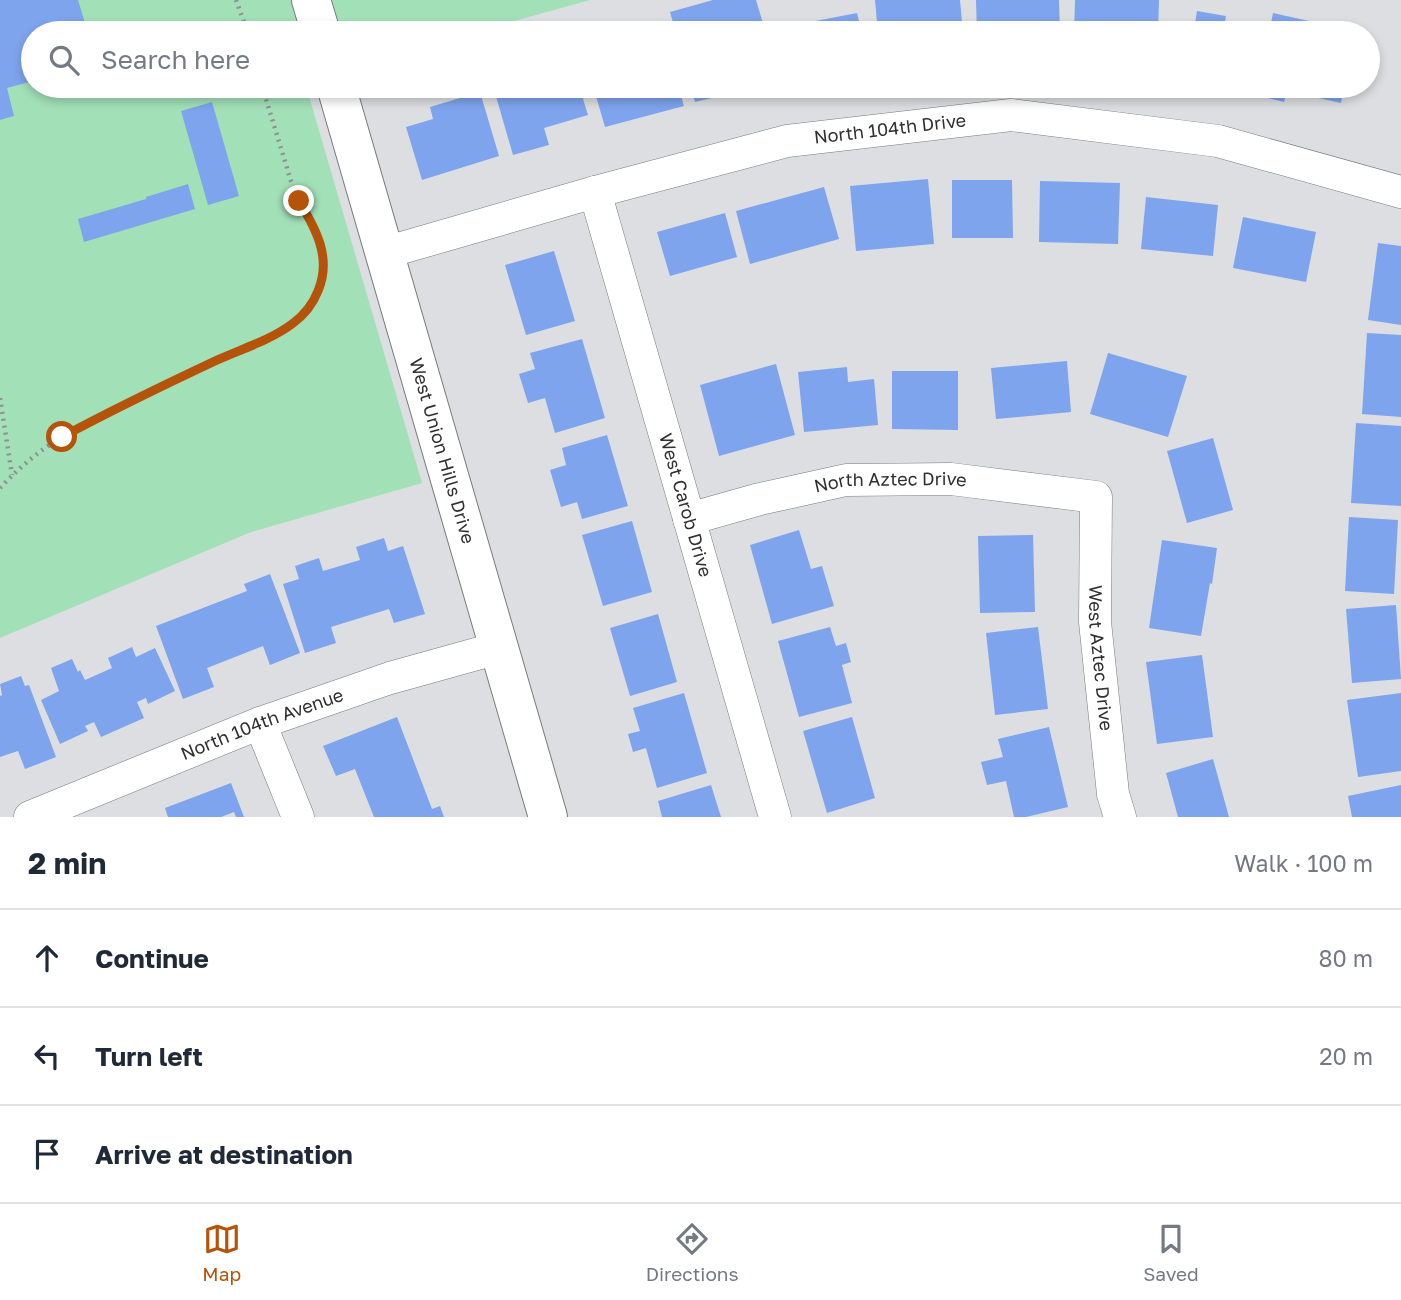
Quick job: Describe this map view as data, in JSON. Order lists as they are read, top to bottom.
{
  "streets": {
    "main road": ["West Union Hills Drive"],
    "street": [
      "North 104th Drive",
      "North Aztec Drive",
      "West Carob Drive",
      "West Aztec Drive",
      "North 104th Avenue"
    ]
  },
  "crossings": [
    ["North 104th Drive", "West Union Hills Drive"],
    ["North 104th Drive", "West Carob Drive"],
    ["West Union Hills Drive", "North 104th Avenue"],
    ["North Aztec Drive", "West Carob Drive"],
    ["North Aztec Drive", "West Aztec Drive"]
  ],
  "page": {
    "search": "Search here",
    "heading": ["2 min", "Walk · 100 m"],
    "list": [
      ["Continue", "80 m"],
      ["Turn left", "20 m"],
      "Arrive at destination"
    ],
    "nav": ["Map", "Directions", "Saved"]
  }
}
